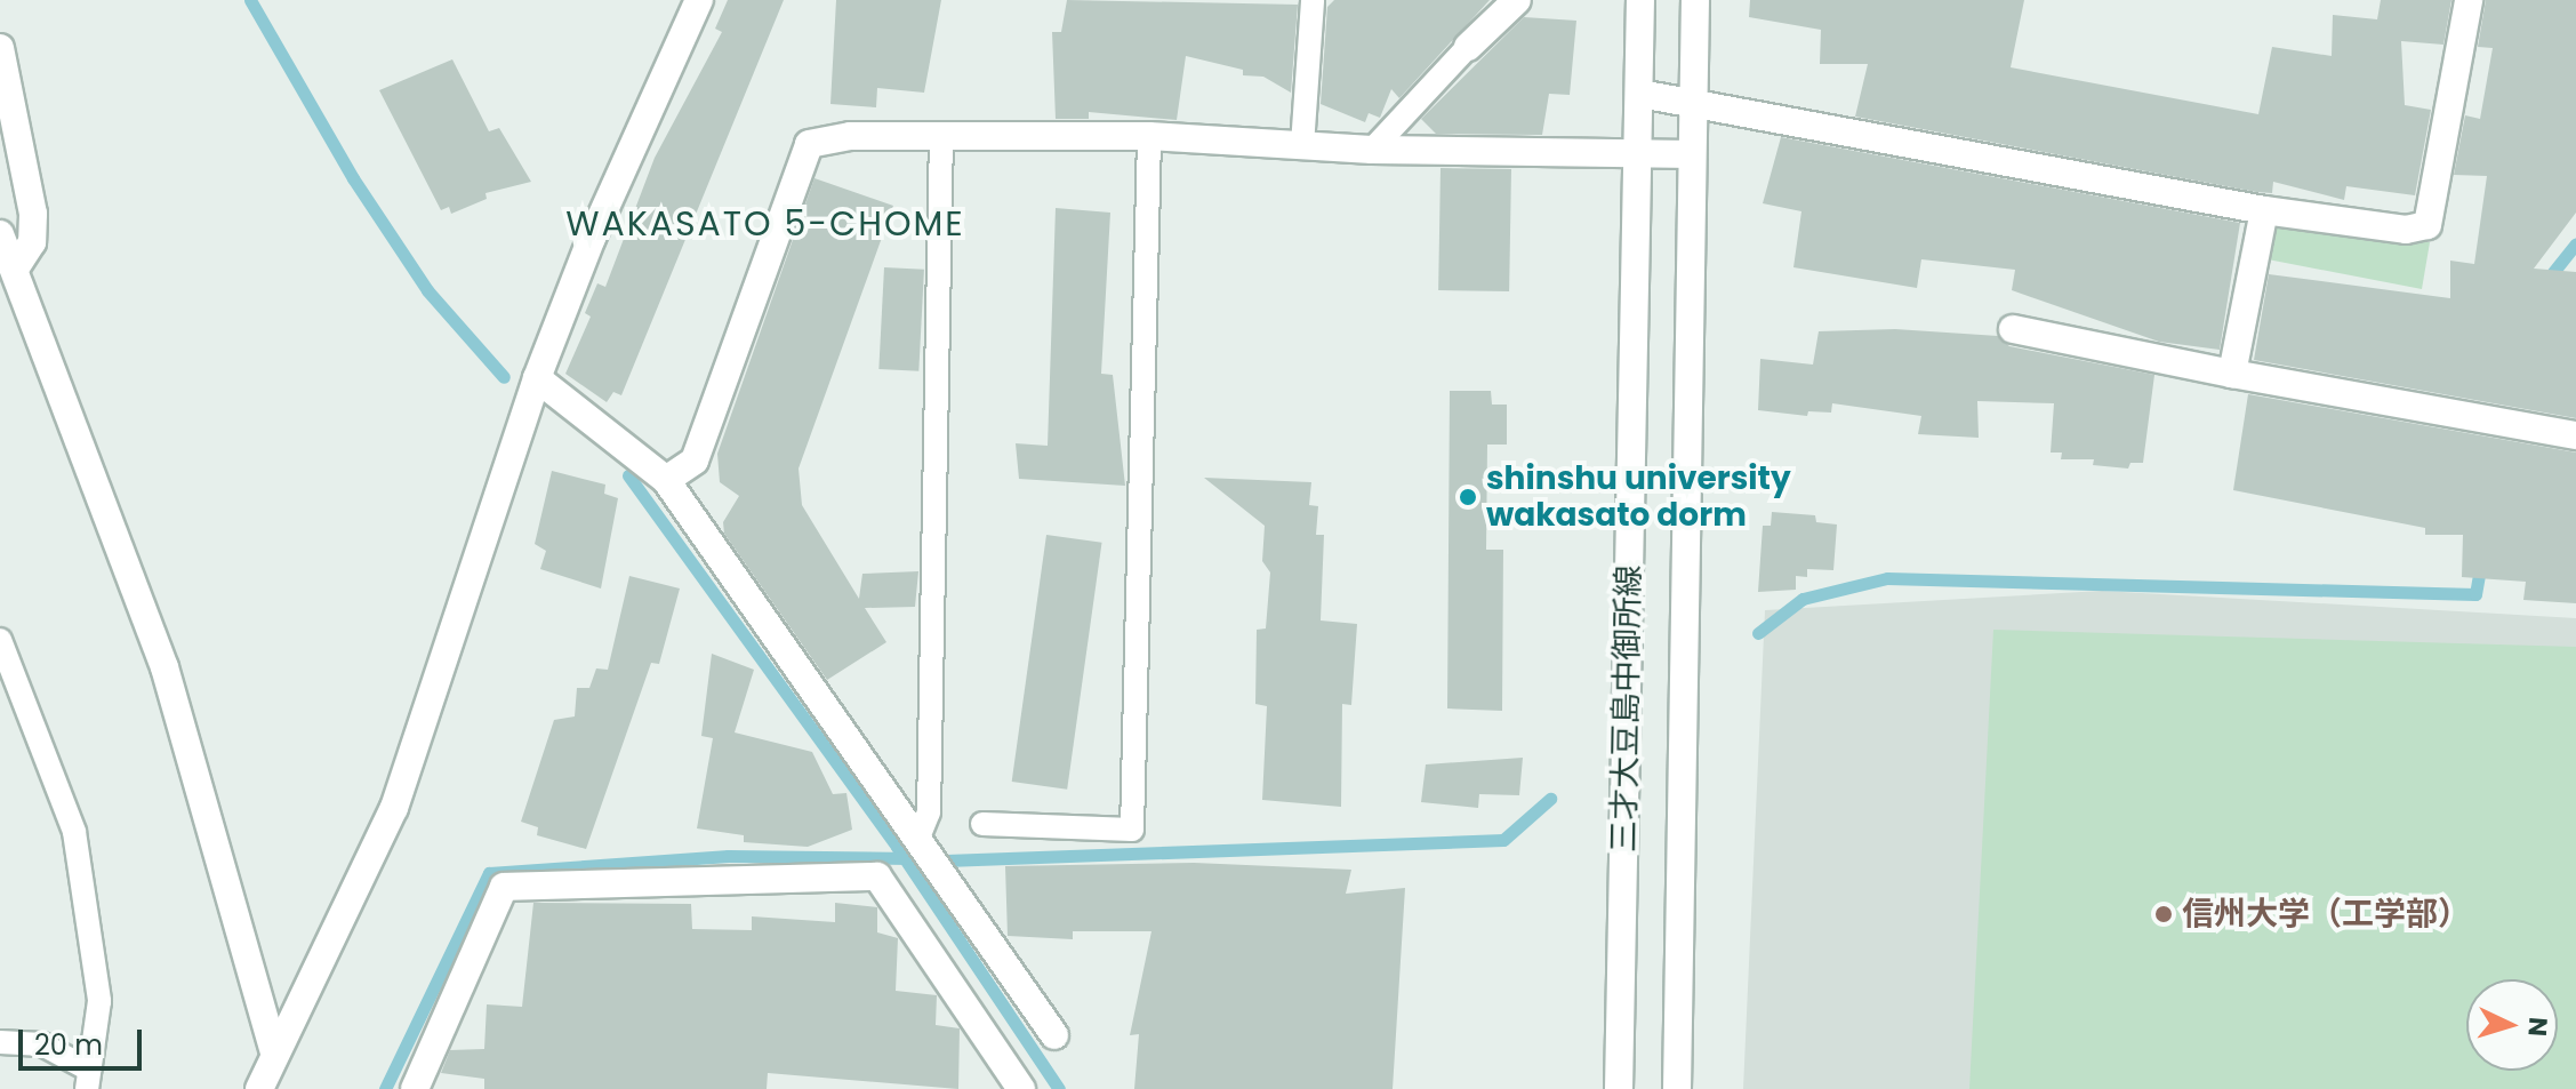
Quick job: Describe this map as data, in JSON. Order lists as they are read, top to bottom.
{
  "streets": {
    "street": ["三才大豆島中御所線"]
  },
  "districts": ["WAKASATO 5-CHOME"],
  "places": ["shinshu university wakasato dorm", "信州大学（工学部）"],
  "scale_bar": "20 m",
  "north": "right"
}
